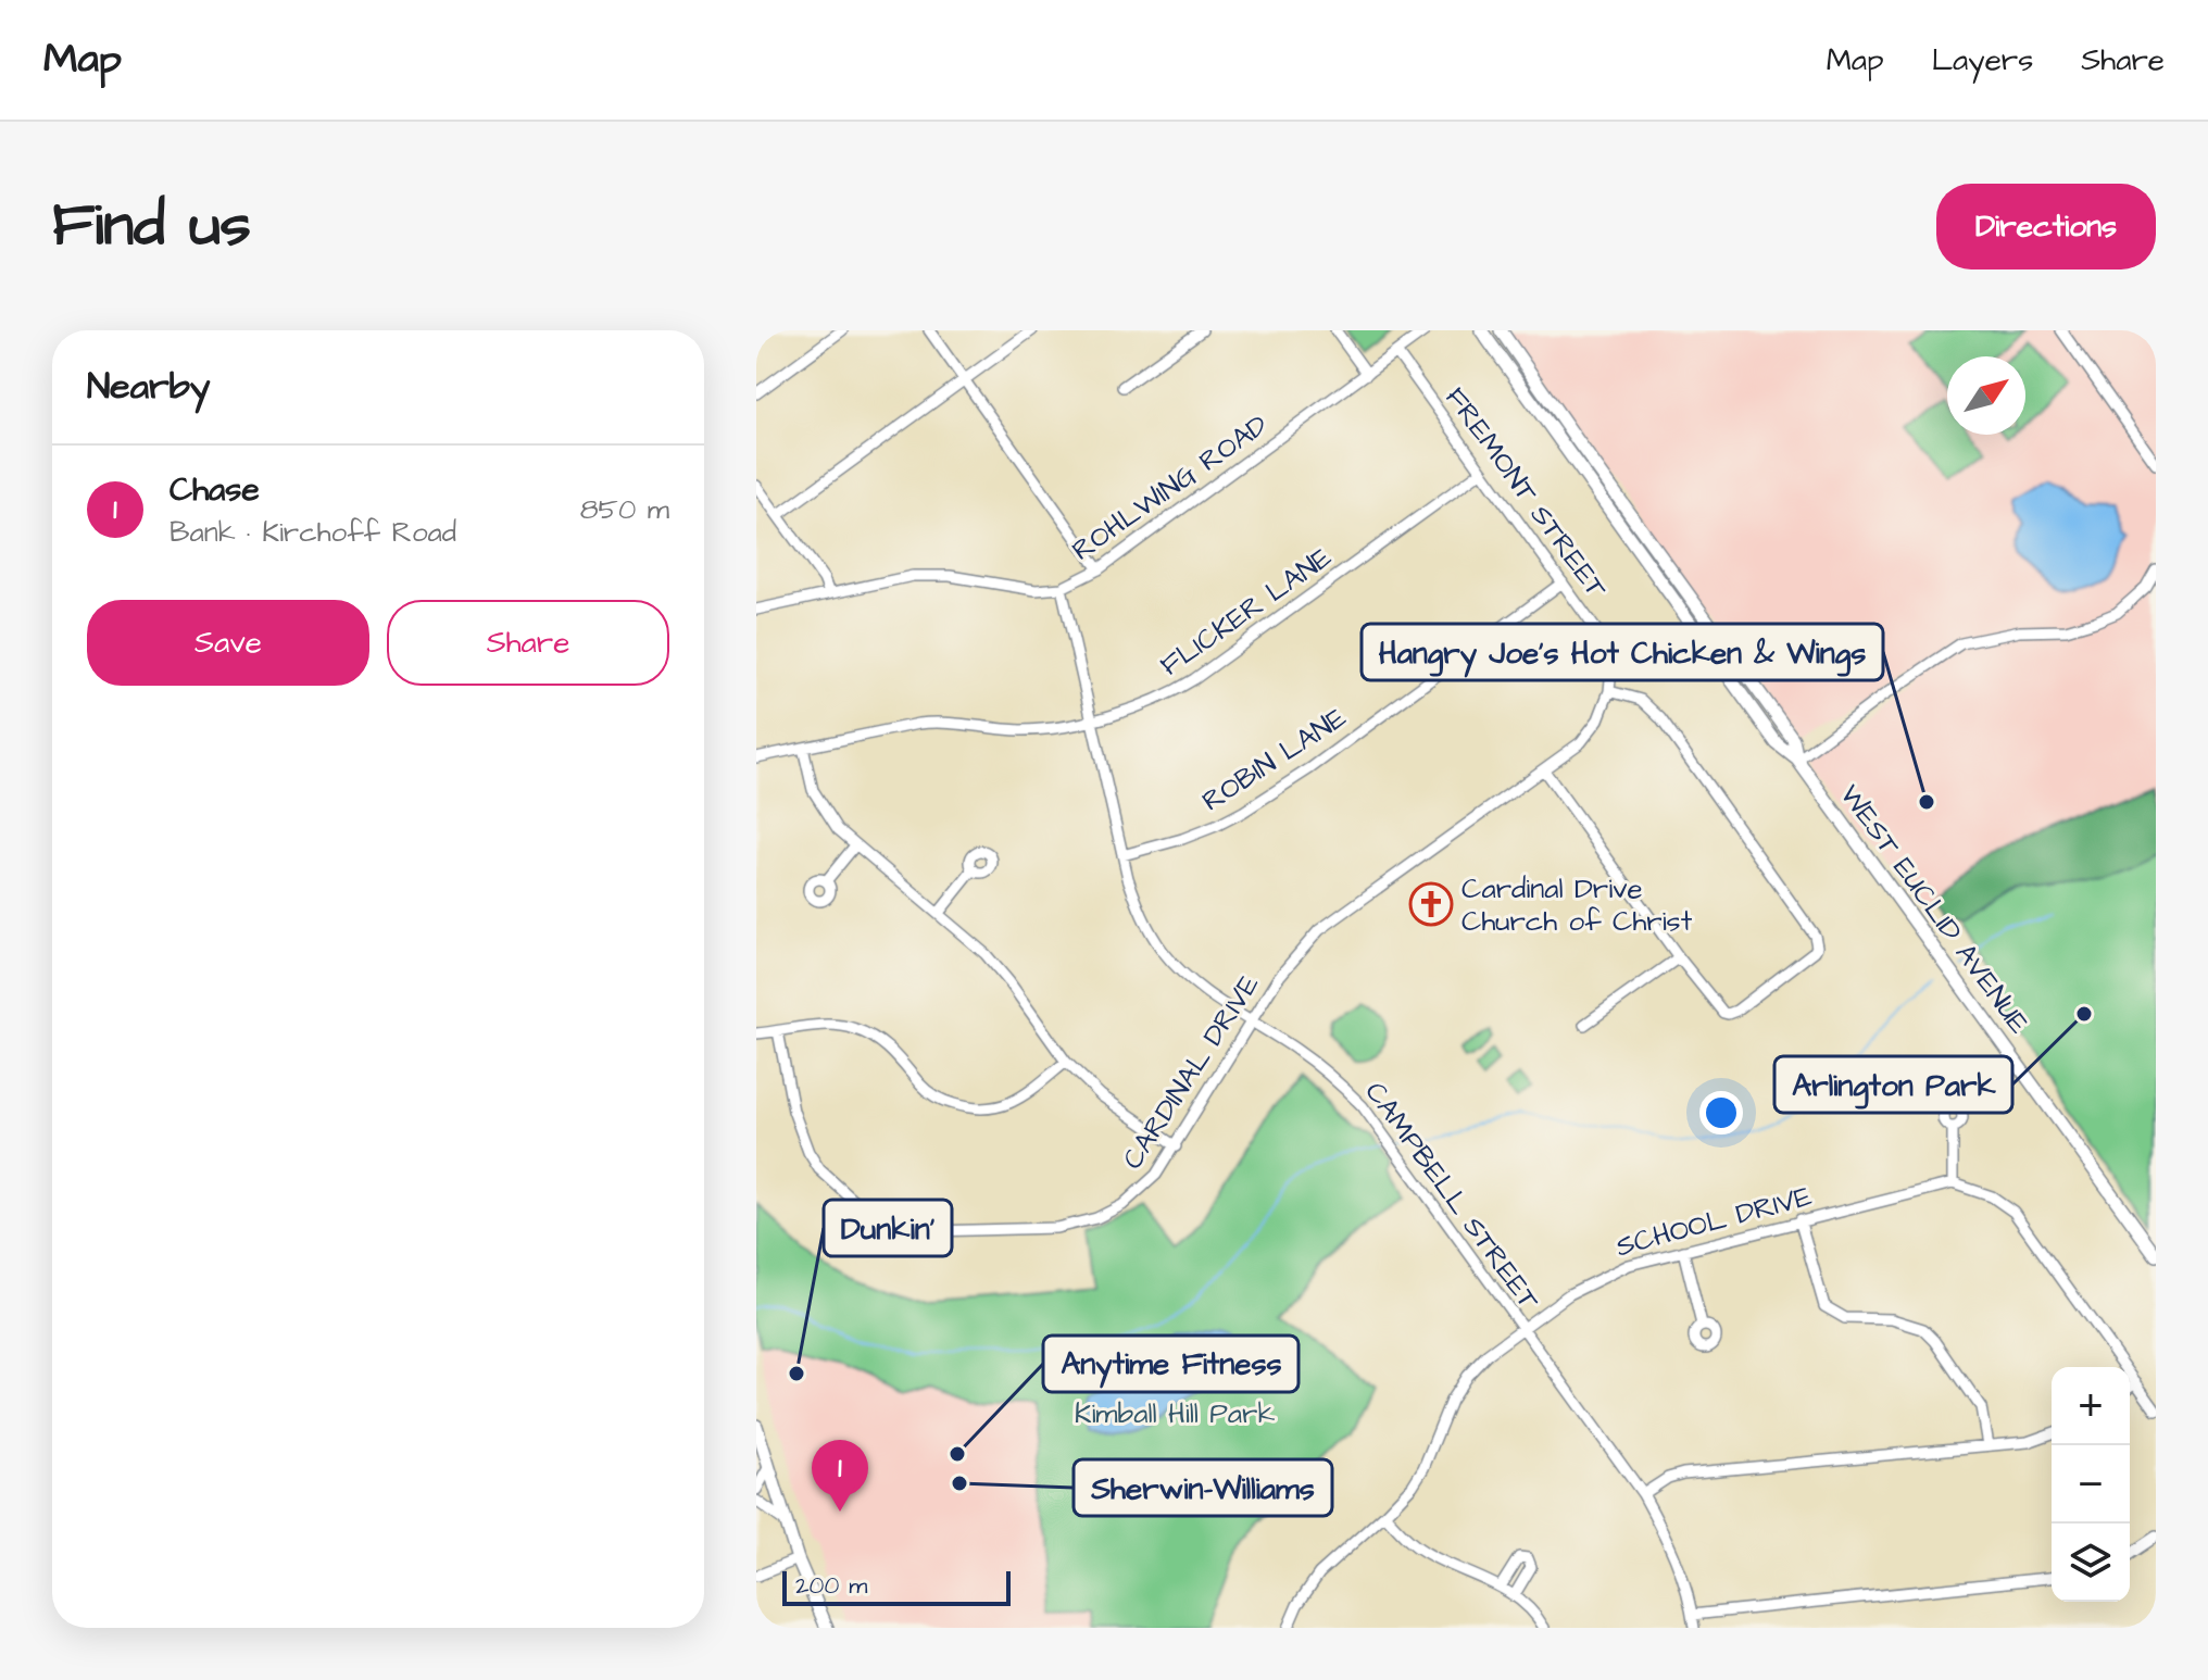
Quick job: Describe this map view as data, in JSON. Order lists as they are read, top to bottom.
{
  "streets": {
    "main road": ["WEST EUCLID AVENUE"],
    "street": [
      "ROHLWING ROAD",
      "FREMONT STREET",
      "FLICKER LANE",
      "ROBIN LANE",
      "CARDINAL DRIVE",
      "CAMPBELL STREET",
      "SCHOOL DRIVE"
    ]
  },
  "crossings": [
    ["ROHLWING ROAD", "FREMONT STREET"],
    ["ROHLWING ROAD", "CAMPBELL STREET"],
    ["FREMONT STREET", "FLICKER LANE"],
    ["FREMONT STREET", "ROBIN LANE"],
    ["FREMONT STREET", "CARDINAL DRIVE"],
    ["FLICKER LANE", "CAMPBELL STREET"],
    ["ROBIN LANE", "CAMPBELL STREET"],
    ["CARDINAL DRIVE", "CAMPBELL STREET"],
    ["CAMPBELL STREET", "SCHOOL DRIVE"]
  ],
  "parks": ["Kimball Hill Park"],
  "places": {
    "other": [
      "Hangry Joe's Hot Chicken & Wings",
      "Arlington Park",
      "Dunkin'",
      "Anytime Fitness",
      "Sherwin-Williams"
    ],
    "church": ["Cardinal Drive Church of Christ"]
  },
  "scale_bar": "200 m",
  "north": "top right",
  "page": {
    "header": "Map",
    "nav": ["Map", "Layers", "Share"],
    "title": "Find us",
    "buttons": [
      "Directions",
      ["Save", "Share"]
    ],
    "heading": "Nearby",
    "list": [
      {
        "mark": "1",
        "name": "Chase",
        "note": "Bank · Kirchoff Road",
        "value": "850 m"
      }
    ],
    "map_buttons": ["+", "−"],
    "pins": "1",
    "scale": "200 m"
  }
}
